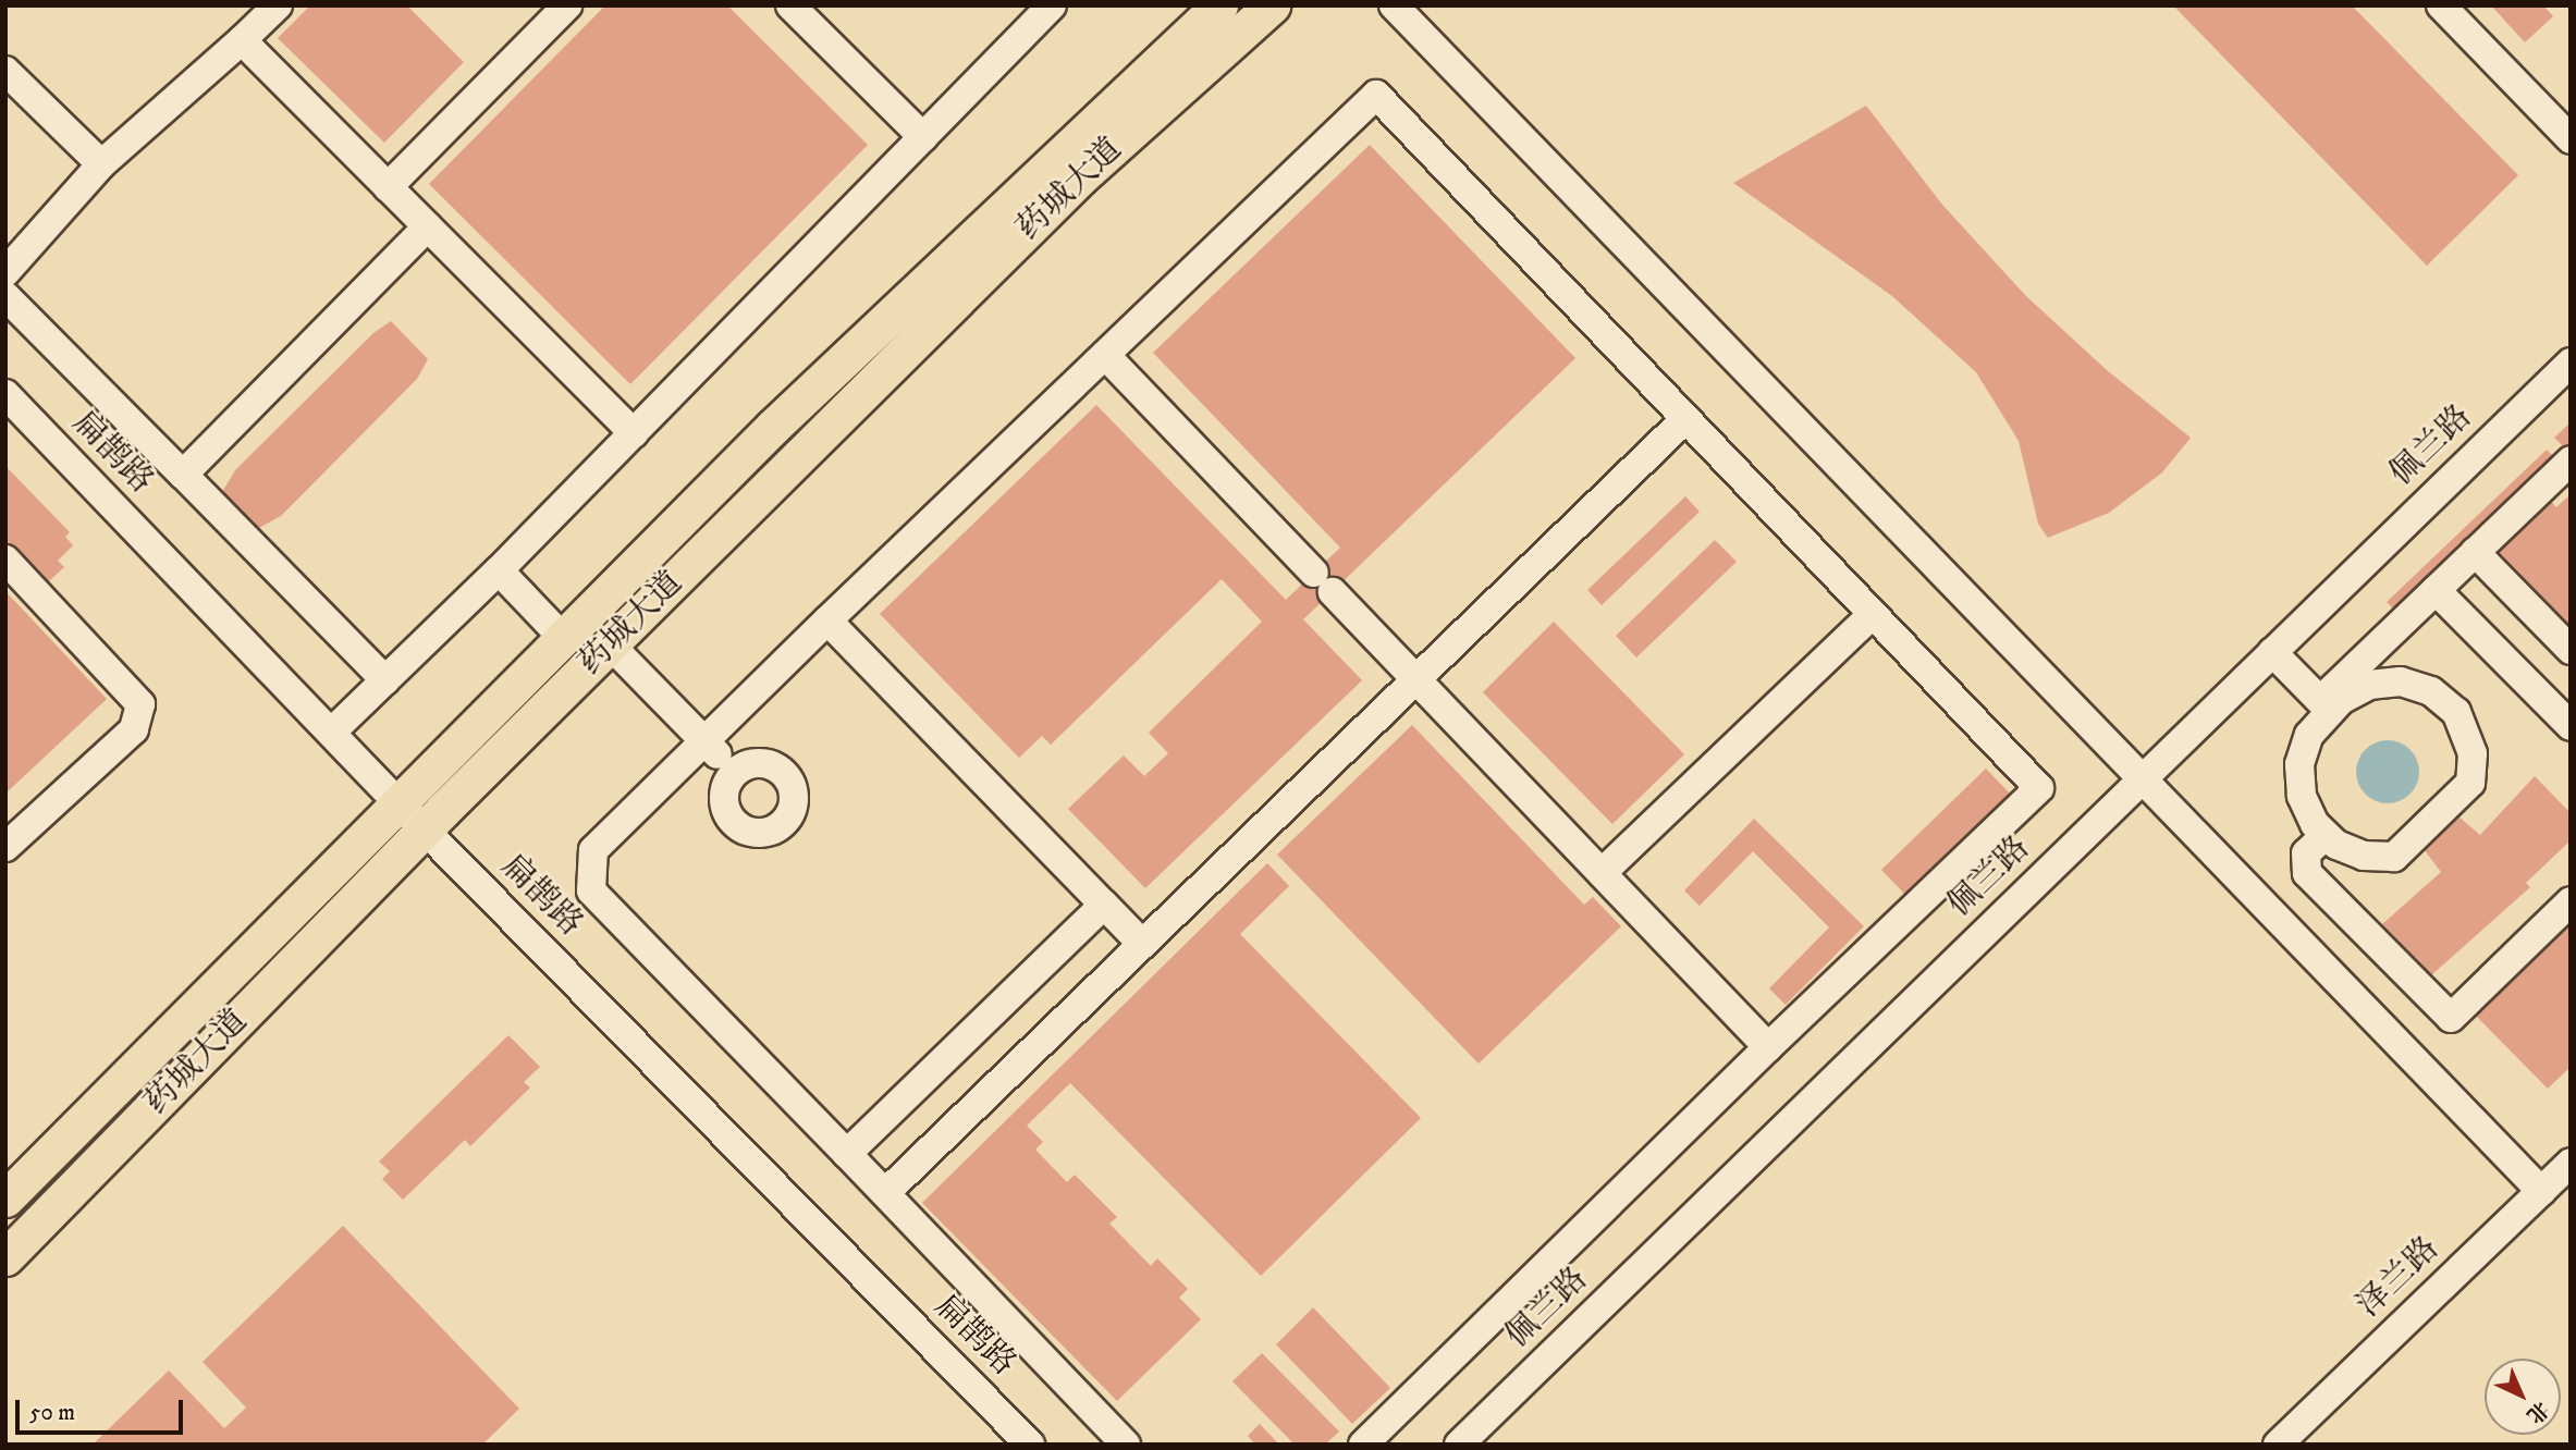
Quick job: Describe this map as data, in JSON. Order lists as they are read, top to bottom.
{
  "streets": {
    "main road": ["药城大道"],
    "street": ["佩兰路", "扁鹊路", "泽兰路"]
  },
  "crossings": [
    ["药城大道", "扁鹊路"]
  ],
  "scale_bar": "50 m",
  "north": "bottom right"
}
